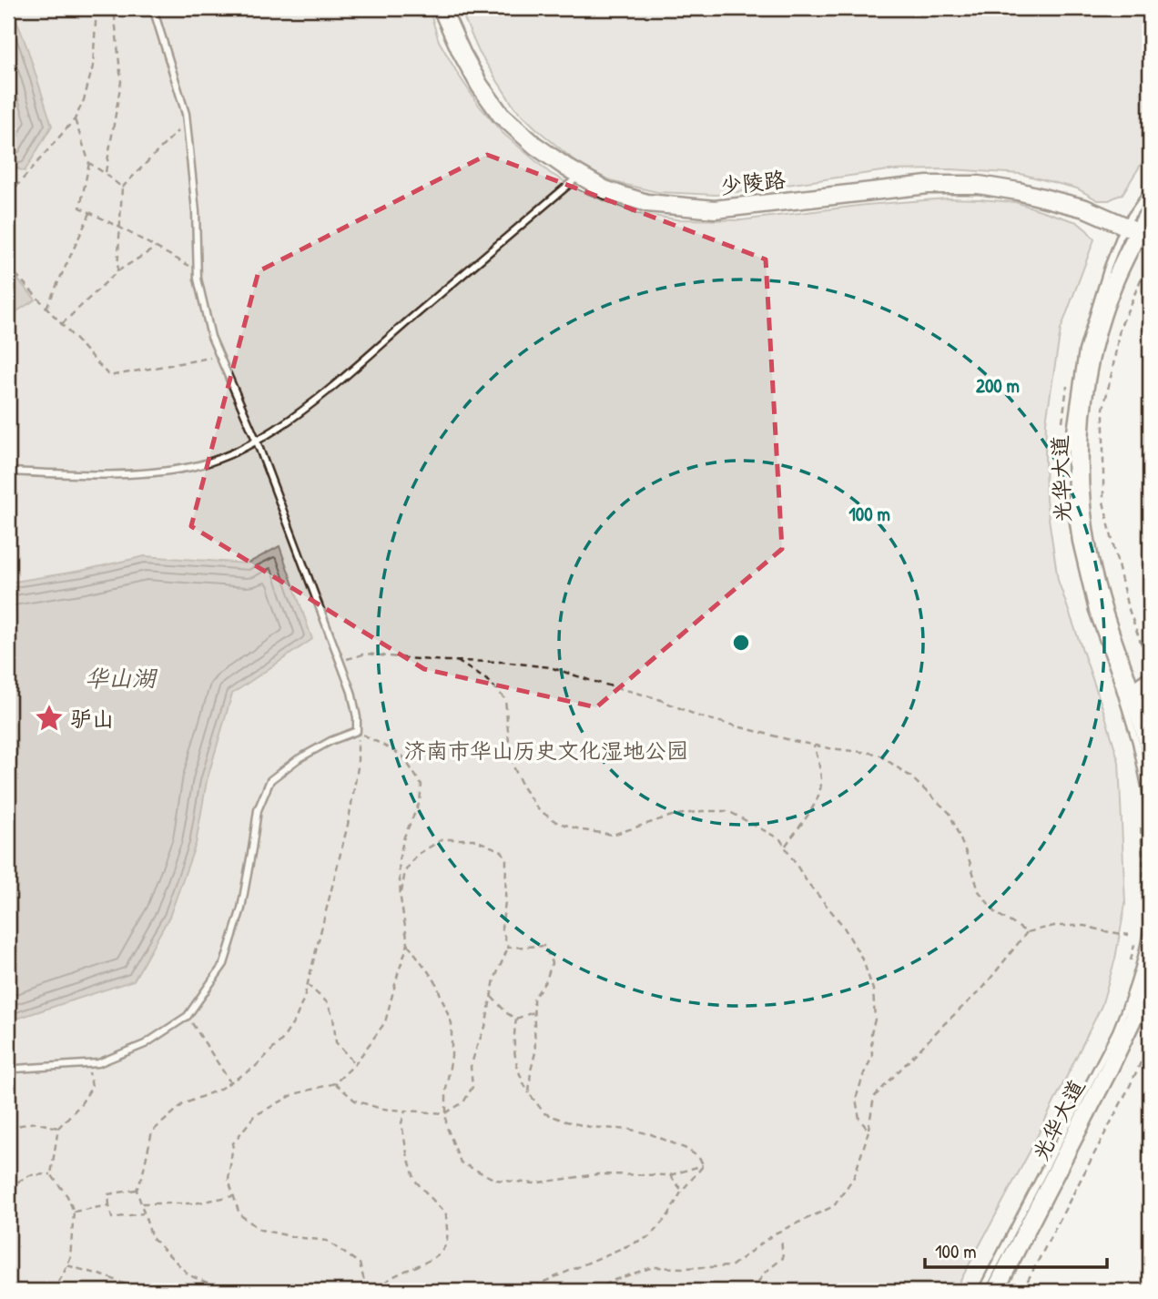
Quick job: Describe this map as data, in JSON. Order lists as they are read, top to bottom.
{
  "streets": {
    "main road": ["少陵路", "光华大道"]
  },
  "crossings": [
    ["少陵路", "光华大道"]
  ],
  "water": ["华山湖"],
  "parks": ["济南市华山历史文化湿地公园"],
  "places": {
    "place": ["驴山"]
  },
  "scale_bar": "100 m",
  "rings": ["200 m", "100 m"]
}
